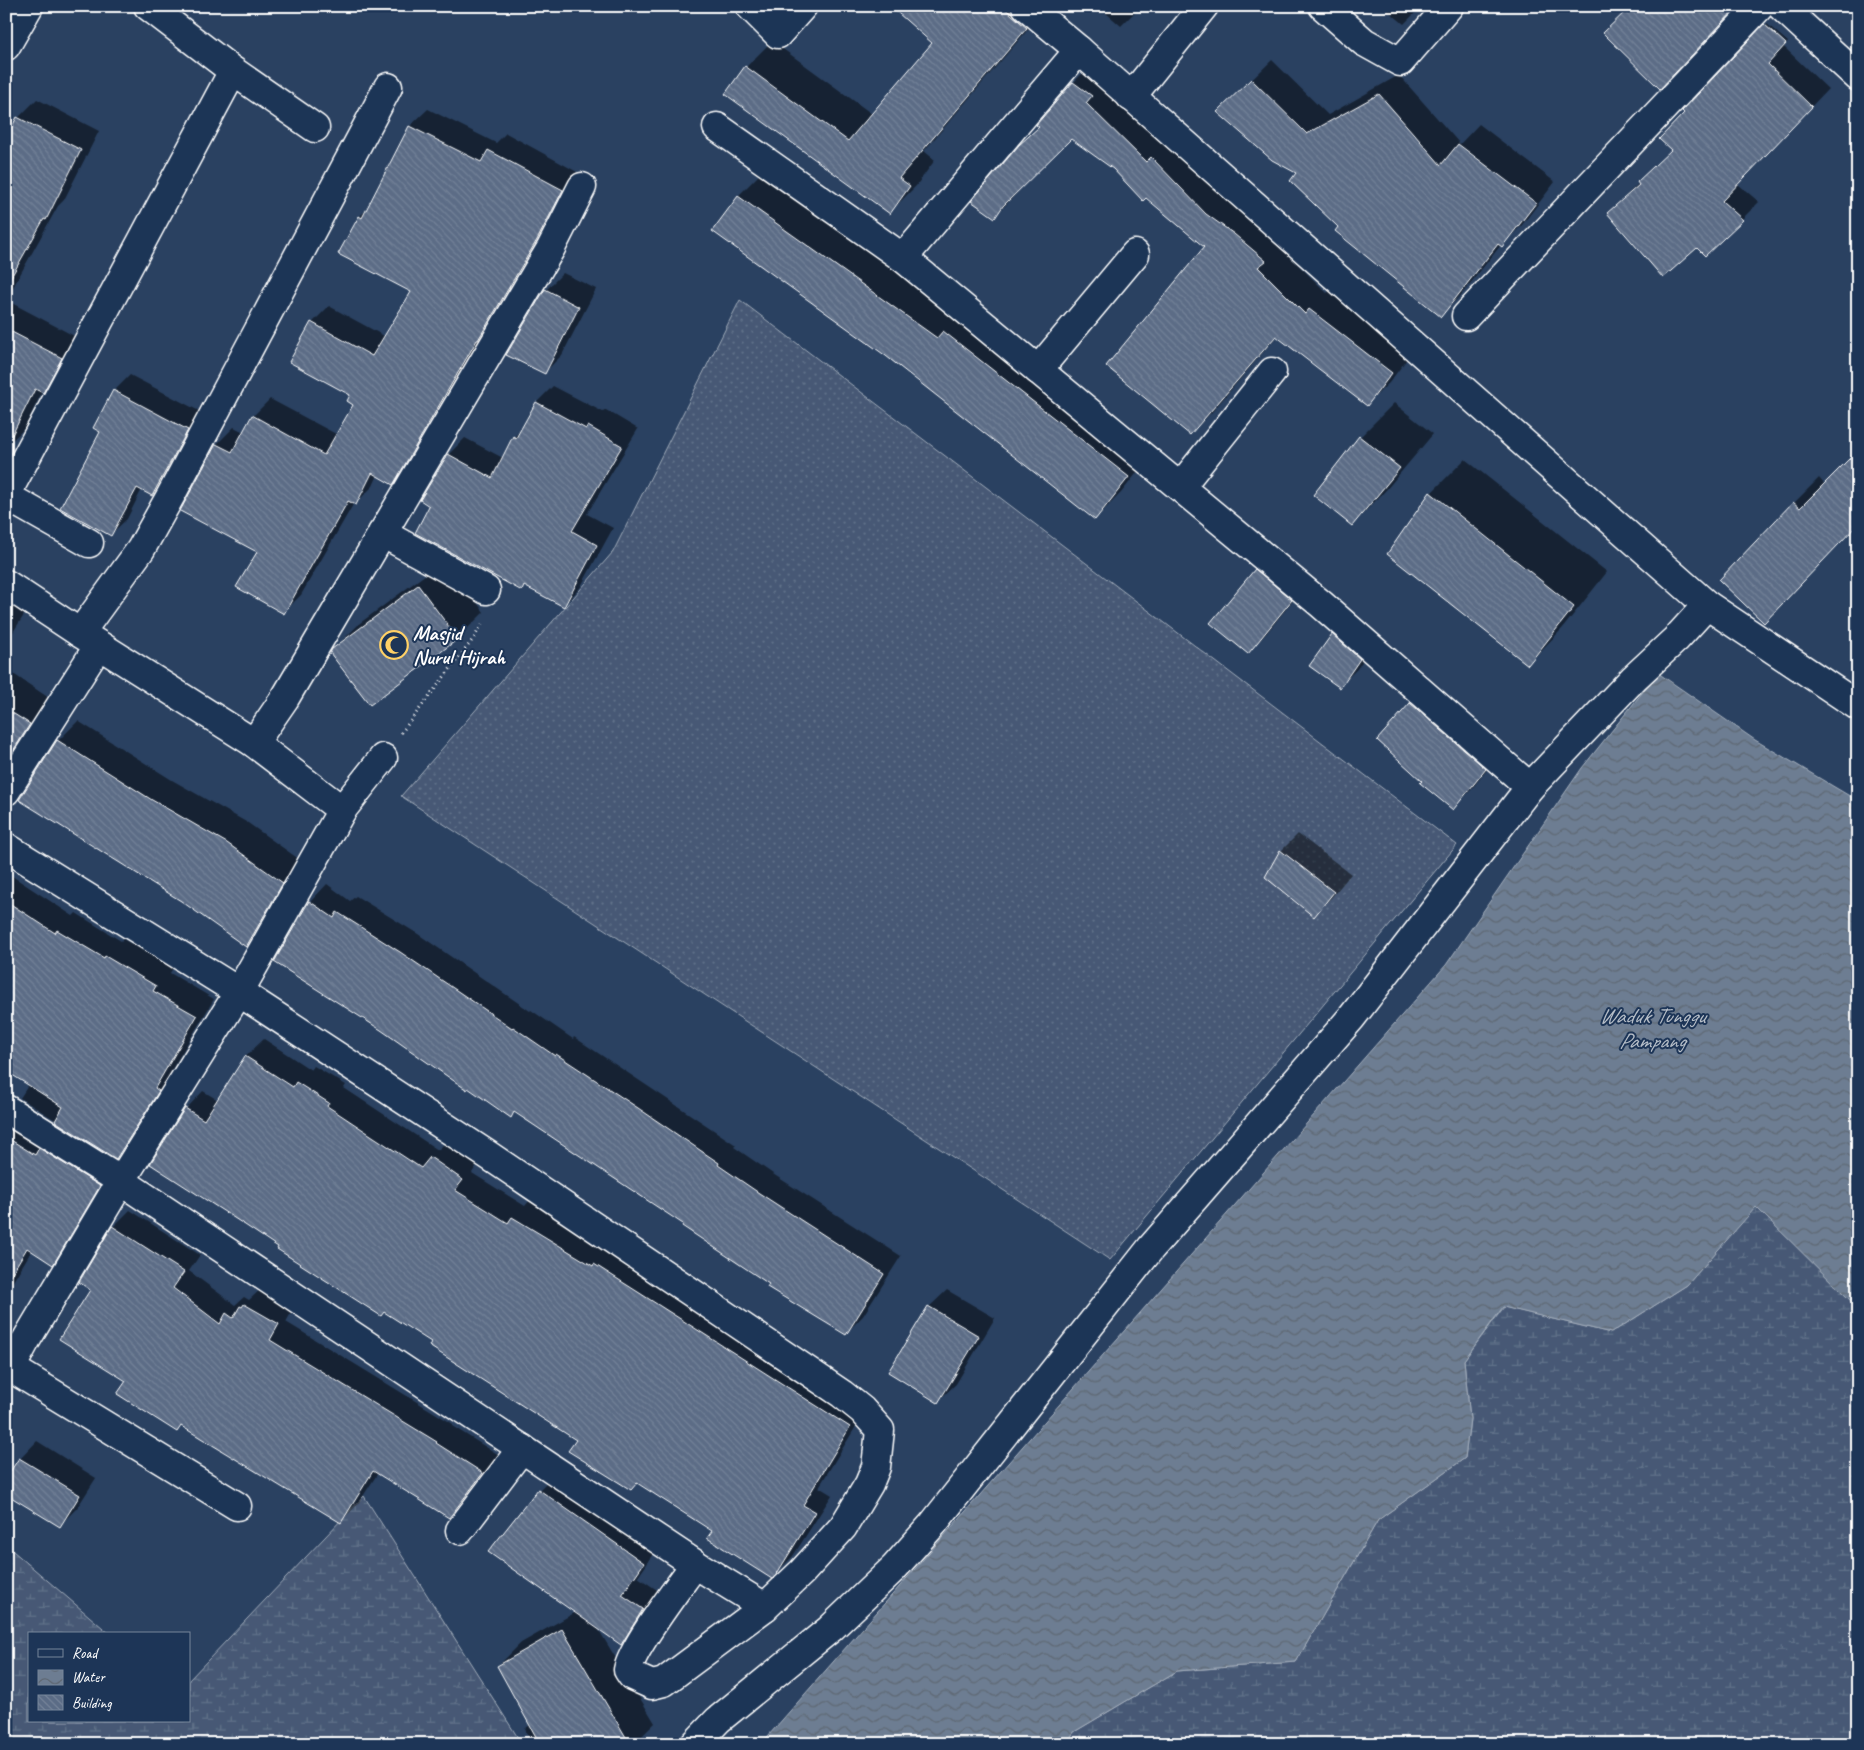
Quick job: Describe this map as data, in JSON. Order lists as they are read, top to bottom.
{
  "water": ["Waduk Tunggu Pampang"],
  "places": {
    "mosque": ["Masjid Nurul Hijrah"]
  },
  "legend": ["Road", "Water", "Building"]
}
